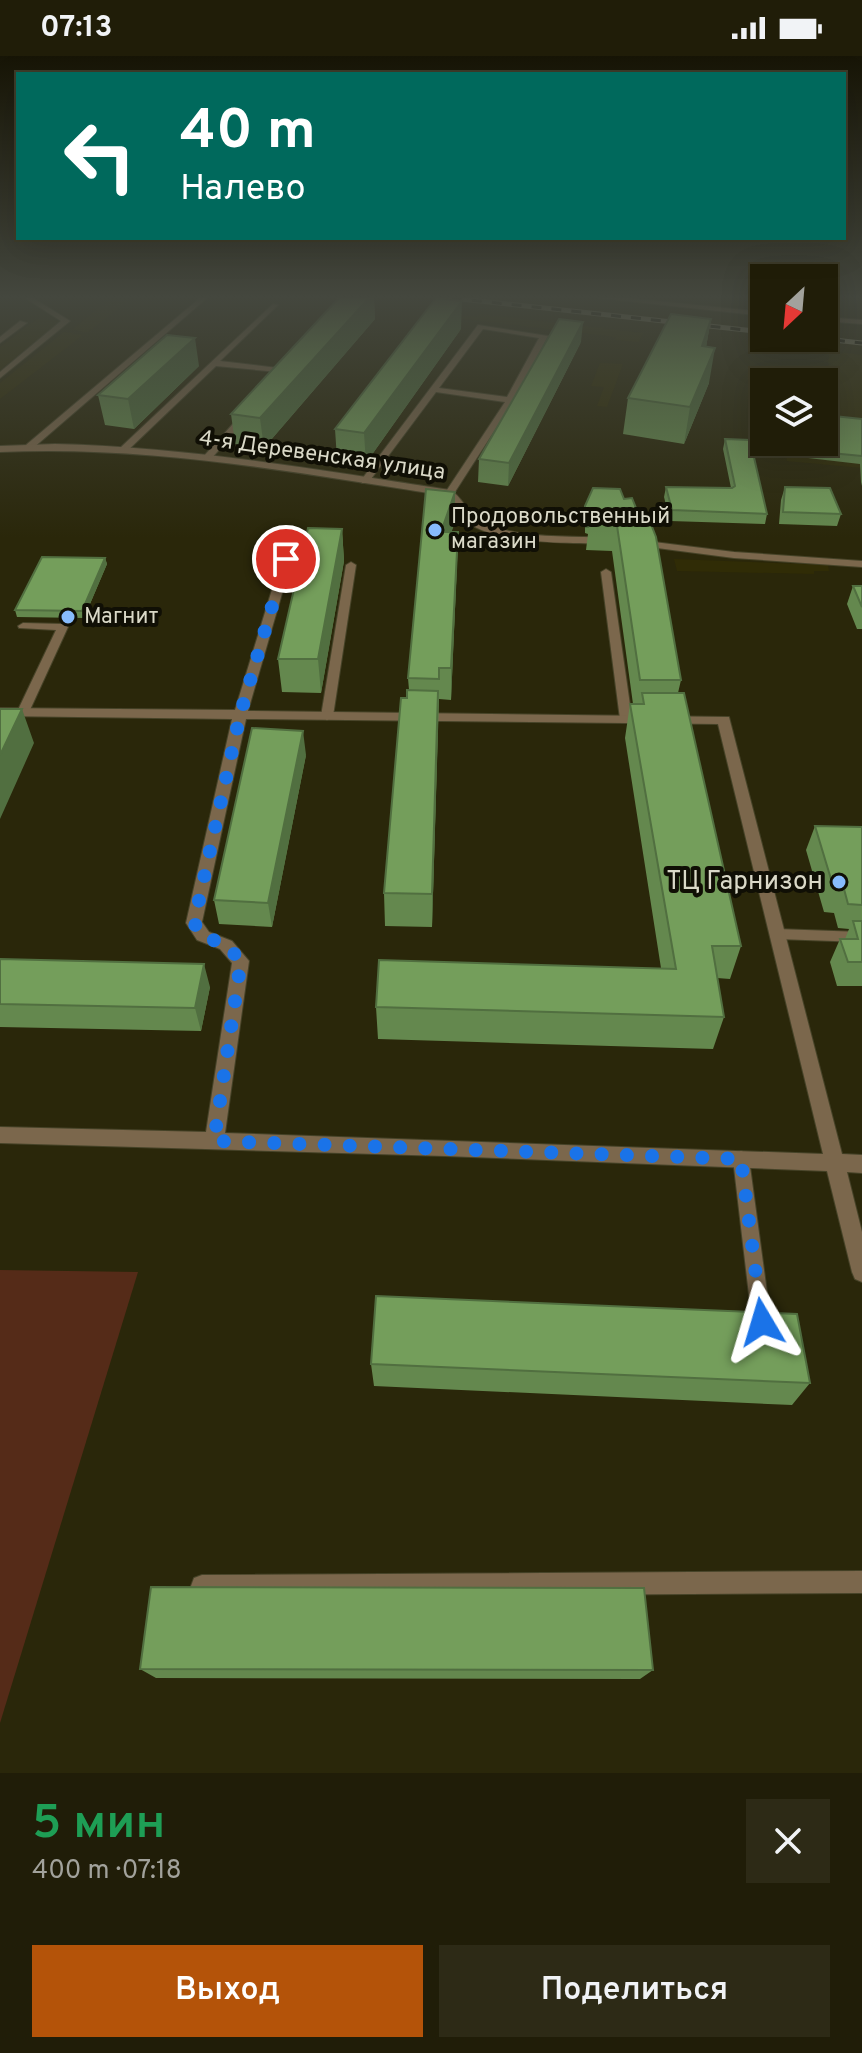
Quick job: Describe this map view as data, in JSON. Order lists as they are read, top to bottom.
{
  "streets": {
    "street": ["4-я Деревенская улица"]
  },
  "places": ["Продовольственный магазин", "Магнит", "ТЦ Гарнизон"],
  "north": "bottom left",
  "page": {
    "status": "07:13",
    "turn": ["40 m", "Налево"],
    "heading": ["5 мин", "400 m · 07:18"],
    "buttons": ["Выход", "Поделиться"]
  }
}
